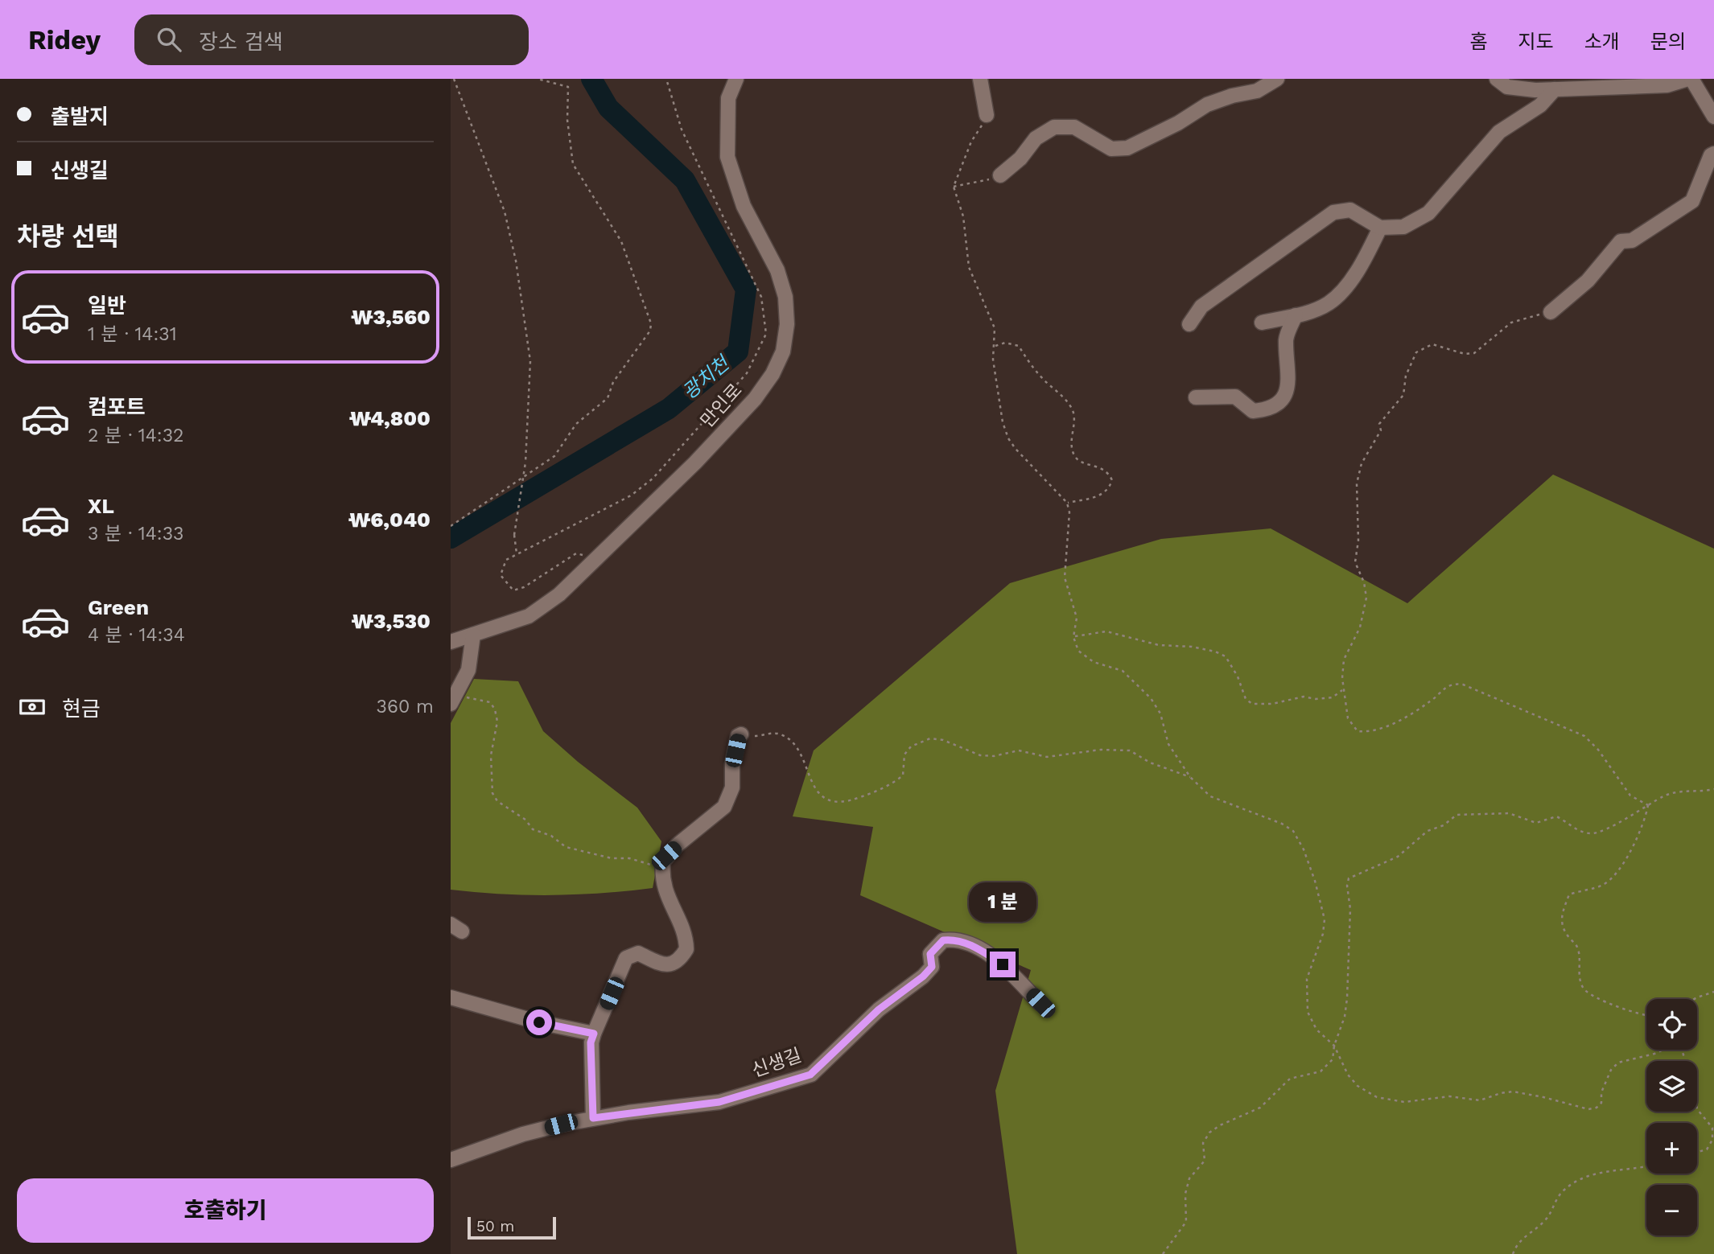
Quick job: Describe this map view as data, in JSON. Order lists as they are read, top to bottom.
{
  "streets": {
    "street": ["만인로", "신생길"]
  },
  "water": ["광치천"],
  "scale_bar": "50 m",
  "page": {
    "header": "Ridey",
    "search": "장소 검색",
    "nav": [
      "홈",
      "지도",
      "소개",
      "문의"
    ],
    "banner": ["출발지", "신생길"],
    "heading": "차량 선택",
    "list": [
      {
        "name": "일반",
        "note": "1 분 · 14:31",
        "value": "₩3,560"
      },
      {
        "name": "컴포트",
        "note": "2 분 · 14:32",
        "value": "₩4,800"
      },
      {
        "name": "XL",
        "note": "3 분 · 14:33",
        "value": "₩6,040"
      },
      {
        "name": "Green",
        "note": "4 분 · 14:34",
        "value": "₩3,530"
      }
    ],
    "pay": ["현금", "360 m"],
    "bubble": "1 분",
    "map_buttons": ["+", "−"],
    "buttons": "호출하기",
    "scale": "50 m"
  }
}
